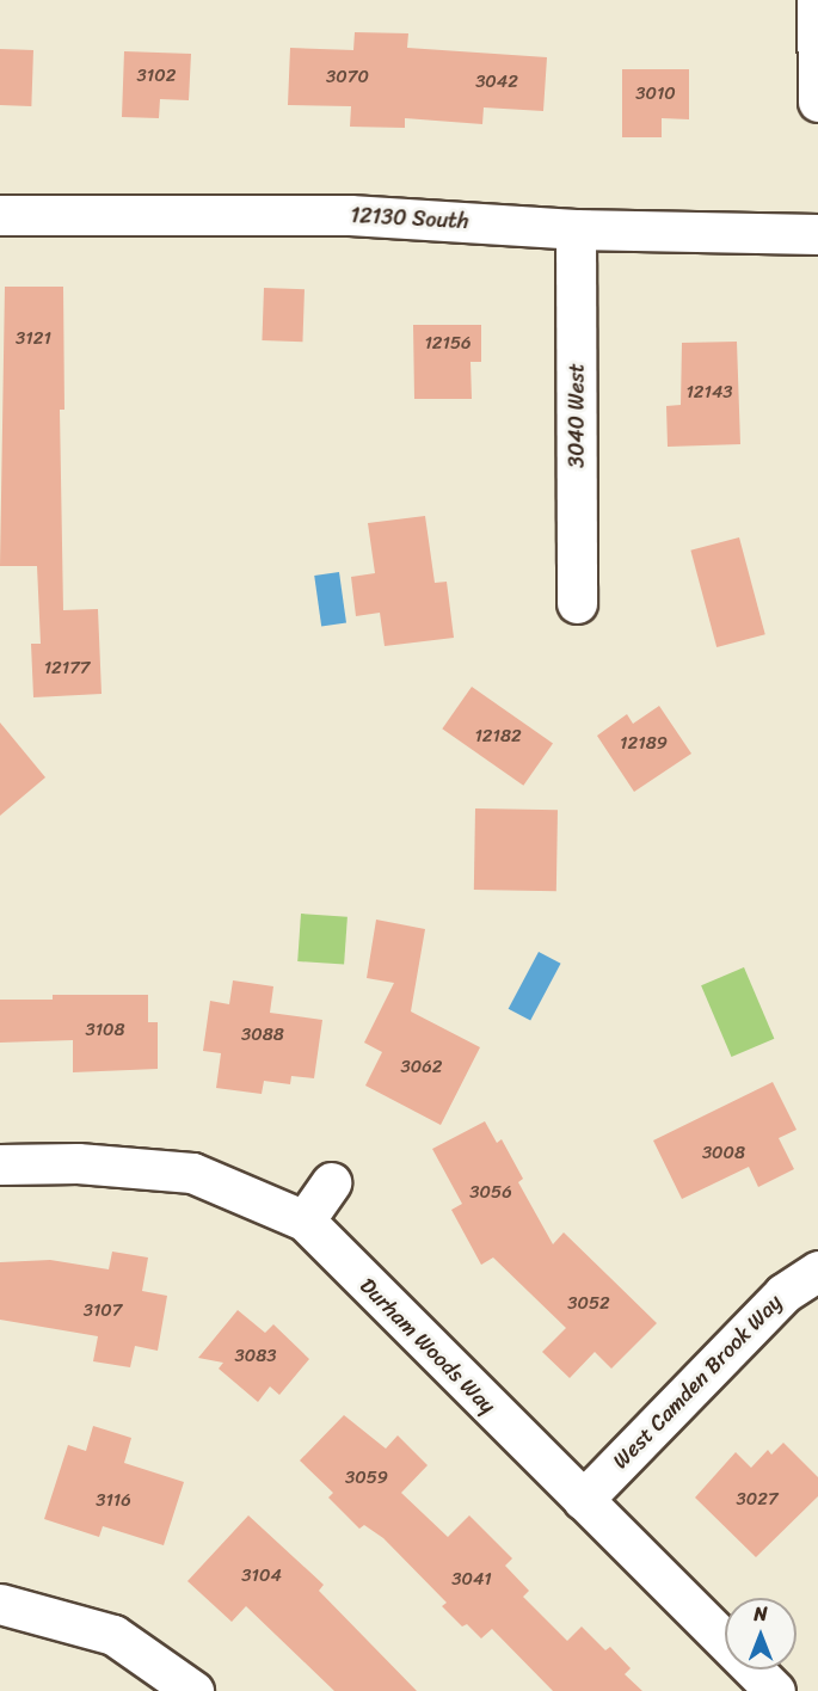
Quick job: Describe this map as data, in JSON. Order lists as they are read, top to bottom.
{
  "streets": {
    "street": [
      "12130 South",
      "3040 West",
      "Durham Woods Way",
      "West Camden Brook Way"
    ]
  },
  "crossings": [
    ["12130 South", "3040 West"],
    ["Durham Woods Way", "West Camden Brook Way"]
  ],
  "house_numbers": [
    "3102",
    "3070",
    "3042",
    "3010",
    "3121",
    "12156",
    "12143",
    "12177",
    "12182",
    "12189",
    "3108",
    "3088",
    "3062",
    "3008",
    "3056",
    "3052",
    "3107",
    "3083",
    "3059",
    "3027",
    "3116",
    "3104",
    "3041"
  ],
  "north": "top"
}
